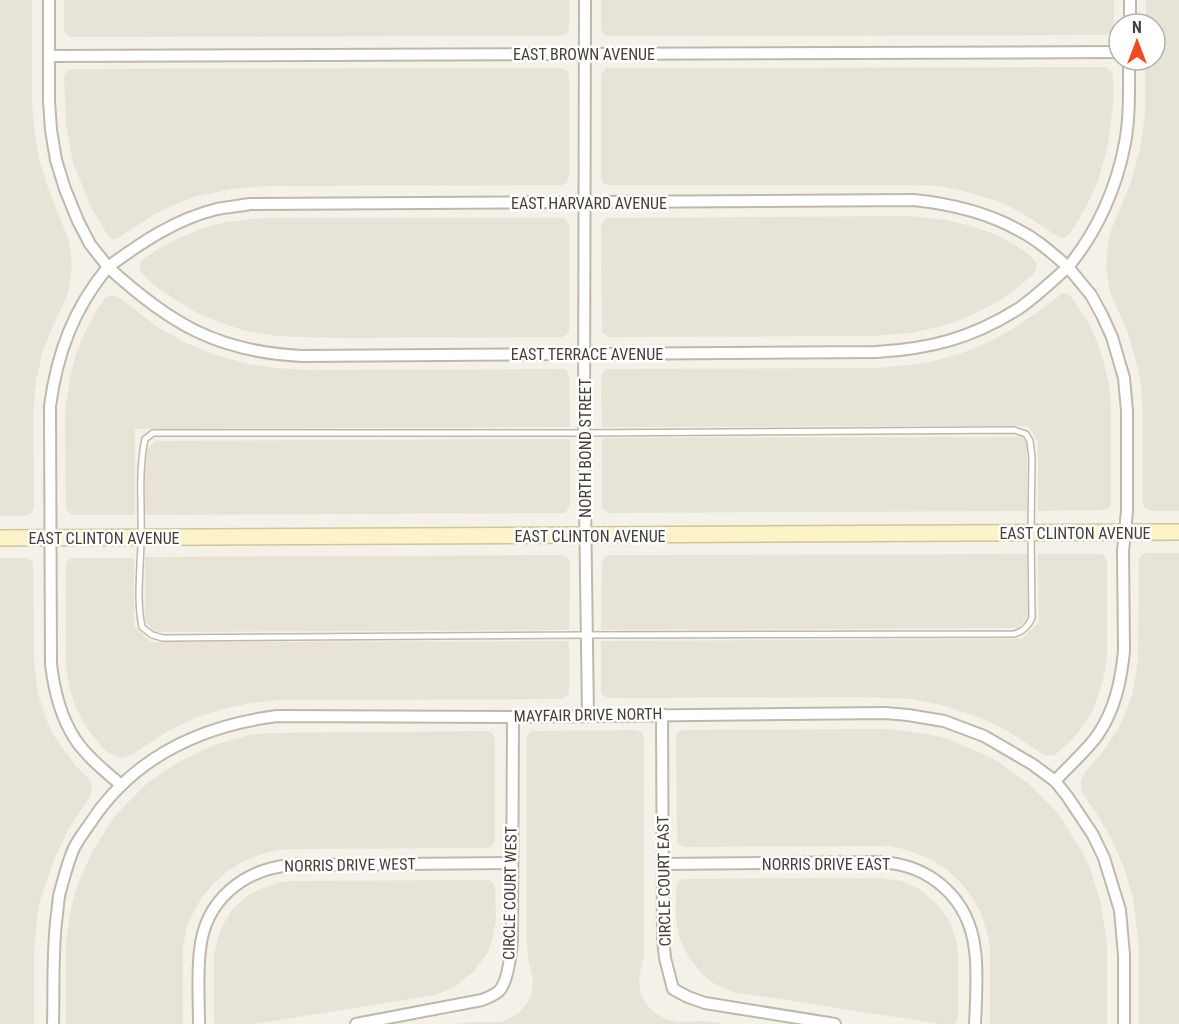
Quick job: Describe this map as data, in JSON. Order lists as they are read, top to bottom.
{
  "streets": {
    "main road": ["EAST CLINTON AVENUE"],
    "street": [
      "EAST BROWN AVENUE",
      "EAST HARVARD AVENUE",
      "EAST TERRACE AVENUE",
      "NORTH BOND STREET",
      "MAYFAIR DRIVE NORTH",
      "NORRIS DRIVE EAST",
      "NORRIS DRIVE WEST",
      "CIRCLE COURT EAST",
      "CIRCLE COURT WEST"
    ]
  },
  "crossings": [
    ["EAST BROWN AVENUE", "EAST TERRACE AVENUE"],
    ["EAST BROWN AVENUE", "NORTH BOND STREET"],
    ["EAST HARVARD AVENUE", "EAST TERRACE AVENUE"],
    ["EAST HARVARD AVENUE", "NORTH BOND STREET"],
    ["EAST HARVARD AVENUE", "EAST CLINTON AVENUE"],
    ["EAST HARVARD AVENUE", "MAYFAIR DRIVE NORTH"],
    ["EAST TERRACE AVENUE", "NORTH BOND STREET"],
    ["NORTH BOND STREET", "EAST CLINTON AVENUE"],
    ["NORTH BOND STREET", "MAYFAIR DRIVE NORTH"],
    ["MAYFAIR DRIVE NORTH", "CIRCLE COURT EAST"],
    ["MAYFAIR DRIVE NORTH", "CIRCLE COURT WEST"],
    ["NORRIS DRIVE EAST", "CIRCLE COURT EAST"],
    ["NORRIS DRIVE WEST", "CIRCLE COURT WEST"]
  ],
  "north": "top"
}
